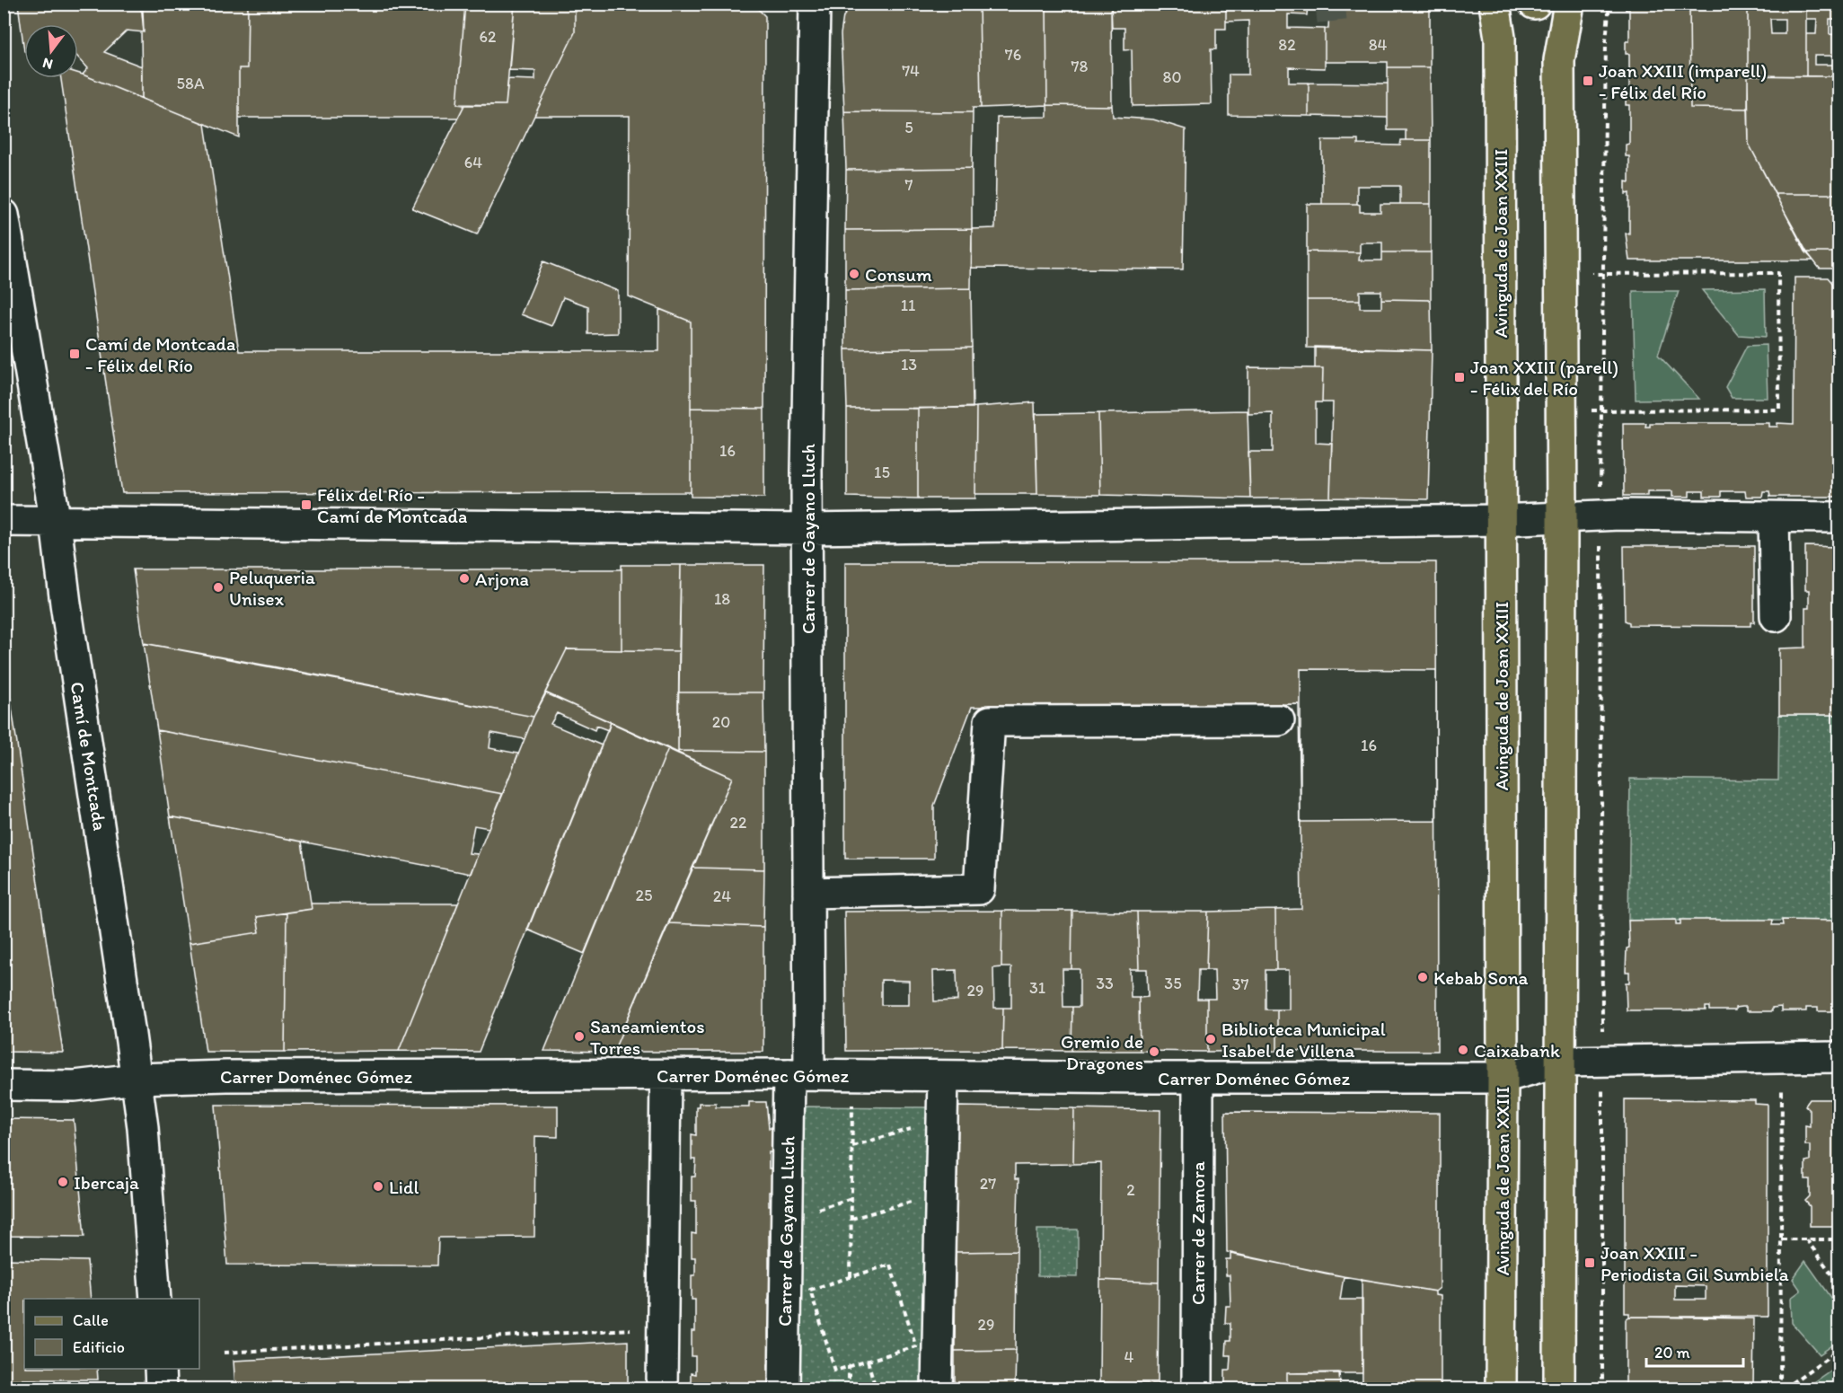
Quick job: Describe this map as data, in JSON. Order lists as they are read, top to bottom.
{
  "streets": {
    "main road": ["Avinguda de Joan XXIII"],
    "street": [
      "Carrer de Gayano Lluch",
      "Camí de Montcada",
      "Carrer Doménec Gómez",
      "Carrer de Zamora"
    ]
  },
  "crossings": [
    ["Avinguda de Joan XXIII", "Carrer Doménec Gómez"],
    ["Carrer de Gayano Lluch", "Carrer Doménec Gómez"],
    ["Camí de Montcada", "Carrer Doménec Gómez"],
    ["Carrer Doménec Gómez", "Carrer de Zamora"]
  ],
  "places": {
    "transit": [
      "Joan XXIII (imparell) - Félix del Río",
      "Camí de Montcada - Félix del Río",
      "Joan XXIII (parell) - Félix del Río",
      "Félix del Río - Camí de Montcada",
      "Joan XXIII - Periodista Gil Sumbiela"
    ],
    "other": [
      "Consum",
      "Arjona",
      "Peluqueria Unisex",
      "Kebab Sona",
      "Saneamientos Torres",
      "Biblioteca Municipal Isabel de Villena",
      "Caixabank",
      "Gremio de Dragones",
      "Ibercaja",
      "Lidl"
    ]
  },
  "house_numbers": [
    "62",
    "82",
    "84",
    "76",
    "78",
    "74",
    "80",
    "58A",
    "5",
    "64",
    "7",
    "11",
    "13",
    "16",
    "15",
    "18",
    "20",
    "16",
    "22",
    "25",
    "24",
    "33",
    "35",
    "37",
    "31",
    "29",
    "27",
    "2",
    "29",
    "4"
  ],
  "legend": ["Calle", "Edificio"],
  "scale_bar": "20 m",
  "north": "bottom"
}
